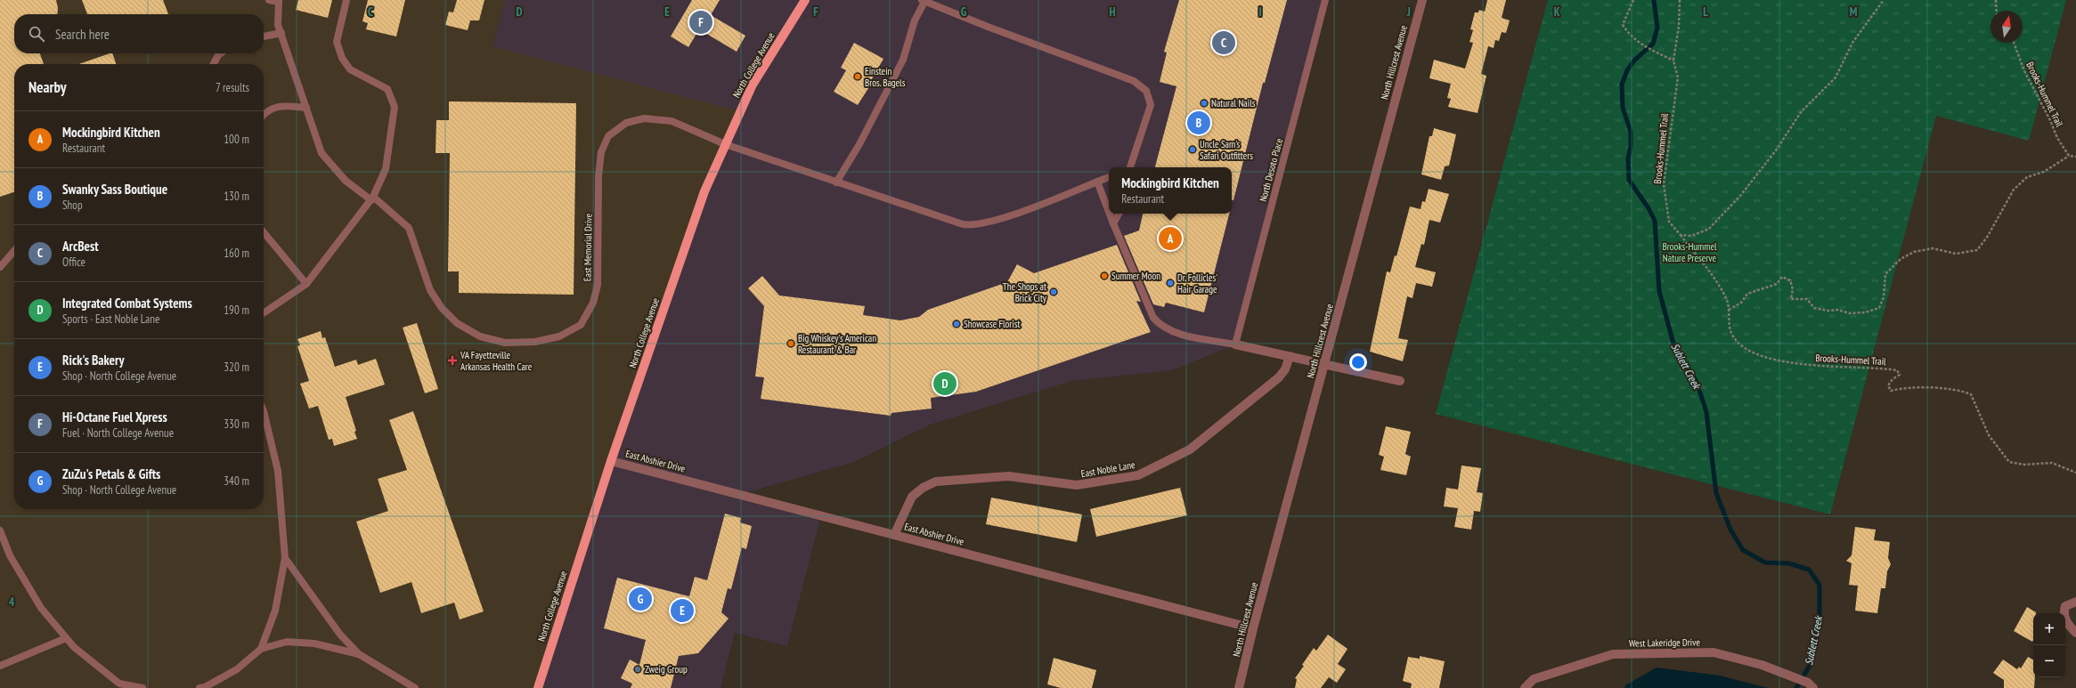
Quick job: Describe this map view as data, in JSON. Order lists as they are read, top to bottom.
{
  "streets": {
    "main road": ["North College Avenue"],
    "street": [
      "North Hillcrest Avenue",
      "East Abshier Drive",
      "East Noble Lane",
      "West Lakeridge Drive"
    ],
    "lane": ["North Desoto Place", "East Memorial Drive"],
    "path": ["Brooks-Hummel Trail"]
  },
  "crossings": [
    ["North Hillcrest Avenue", "East Abshier Drive"],
    ["North College Avenue", "East Memorial Drive"],
    ["North College Avenue", "East Abshier Drive"],
    ["East Abshier Drive", "East Noble Lane"]
  ],
  "water": ["Sublett Creek"],
  "parks": ["Brooks-Hummel Nature Preserve"],
  "places": {
    "other": [
      "Einstein Bros. Bagels",
      "Natural Nails",
      "Uncle Sam's Safari Outfitters",
      "Summer Moon",
      "Dr. Follicles' Hair Garage",
      "The Shops at Brick City",
      "Showcase Florist",
      "Big Whiskey's American Restaurant & Bar",
      "Zweig Group"
    ],
    "health": ["VA Fayetteville Arkansas Health Care"]
  },
  "north": "top",
  "page": {
    "pins": [
      "F",
      "C",
      "B",
      "A",
      "D",
      "G",
      "E"
    ],
    "search": "Search here",
    "heading": ["Nearby", "7 results"],
    "list": [
      {
        "mark": "A",
        "name": "Mockingbird Kitchen",
        "note": "Restaurant",
        "value": "100 m"
      },
      {
        "mark": "B",
        "name": "Swanky Sass Boutique",
        "note": "Shop",
        "value": "130 m"
      },
      {
        "mark": "C",
        "name": "ArcBest",
        "note": "Office",
        "value": "160 m"
      },
      {
        "mark": "D",
        "name": "Integrated Combat Systems",
        "note": "Sports · East Noble Lane",
        "value": "190 m"
      },
      {
        "mark": "E",
        "name": "Rick's Bakery",
        "note": "Shop · North College Avenue",
        "value": "320 m"
      },
      {
        "mark": "F",
        "name": "Hi-Octane Fuel Xpress",
        "note": "Fuel · North College Avenue",
        "value": "330 m"
      },
      {
        "mark": "G",
        "name": "ZuZu's Petals & Gifts",
        "note": "Shop · North College Avenue",
        "value": "340 m"
      }
    ],
    "popup": ["Mockingbird Kitchen", "Restaurant"],
    "map_buttons": ["+", "−"]
  },
  "grid": {
    "columns": [
      "C",
      "D",
      "E",
      "F",
      "G",
      "H",
      "I",
      "J",
      "K",
      "L",
      "M"
    ],
    "rows": ["4"]
  }
}
